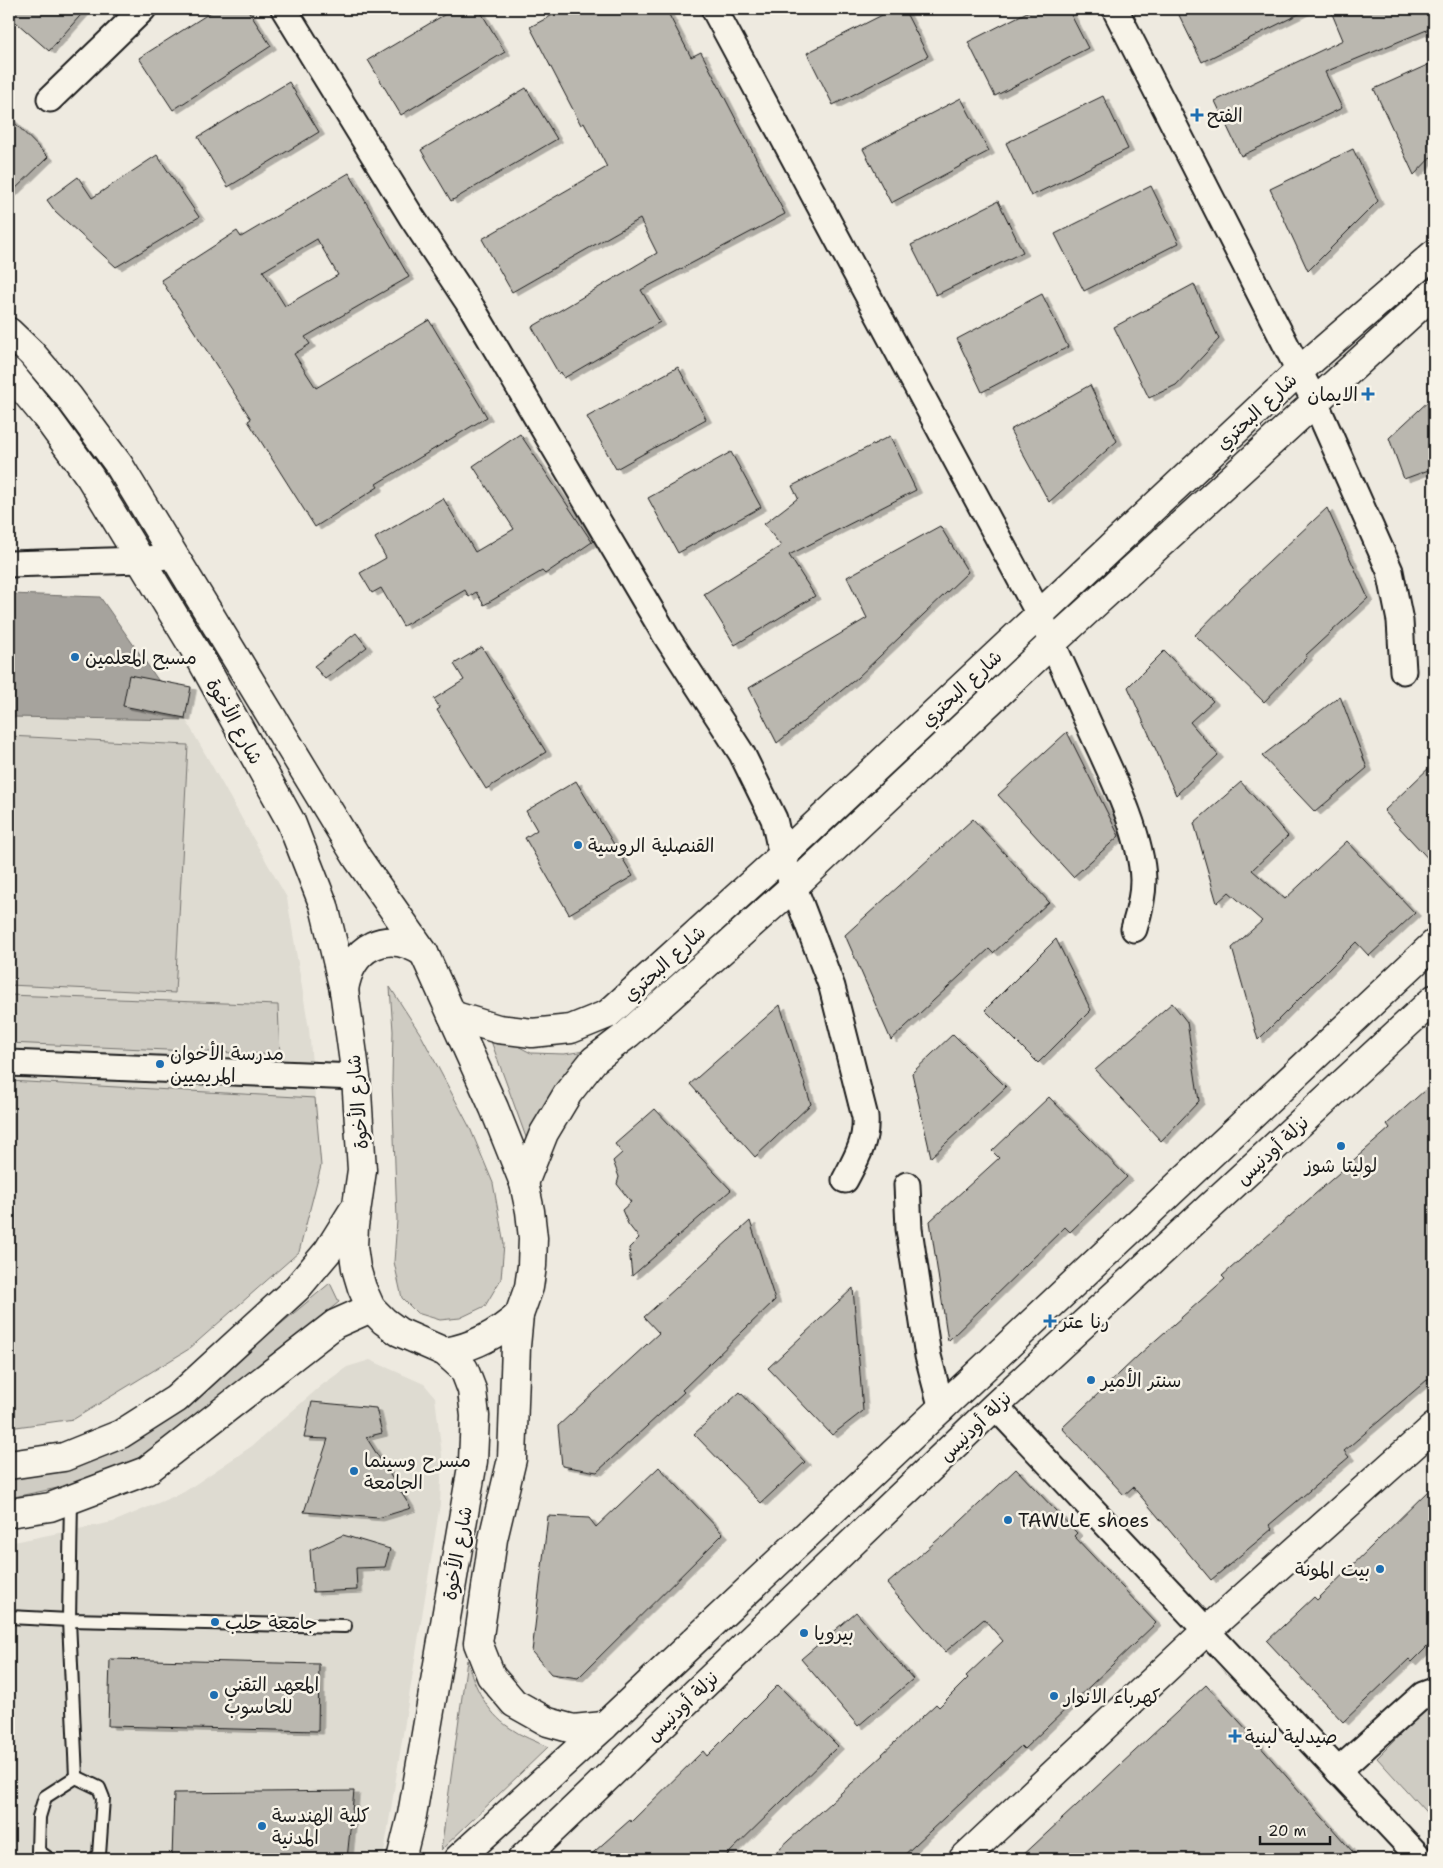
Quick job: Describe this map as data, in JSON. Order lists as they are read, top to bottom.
{
  "streets": {
    "main road": ["شارع البحتري", "شارع الأخوة", "نزلة أودنيس"]
  },
  "crossings": [
    ["شارع البحتري", "شارع الأخوة"]
  ],
  "places": {
    "health": [
      "الفتح",
      "الايمان",
      "رنا عتر",
      "صيدلية لبنية"
    ],
    "other": [
      "مسبح المعلمين",
      "القنصلية الروسية",
      "مدرسة الأخوان المريميين",
      "لوليتا شوز",
      "سنتر الأمير",
      "مسرح وسينما الجامعة",
      "TAWLLE shoes",
      "بيت المونة",
      "جامعة حلب",
      "بيرويا",
      "المعهد التقني للحاسوب",
      "كهرباء الانوار",
      "كلية الهندسة المدنية"
    ]
  },
  "scale_bar": "20 m"
}
